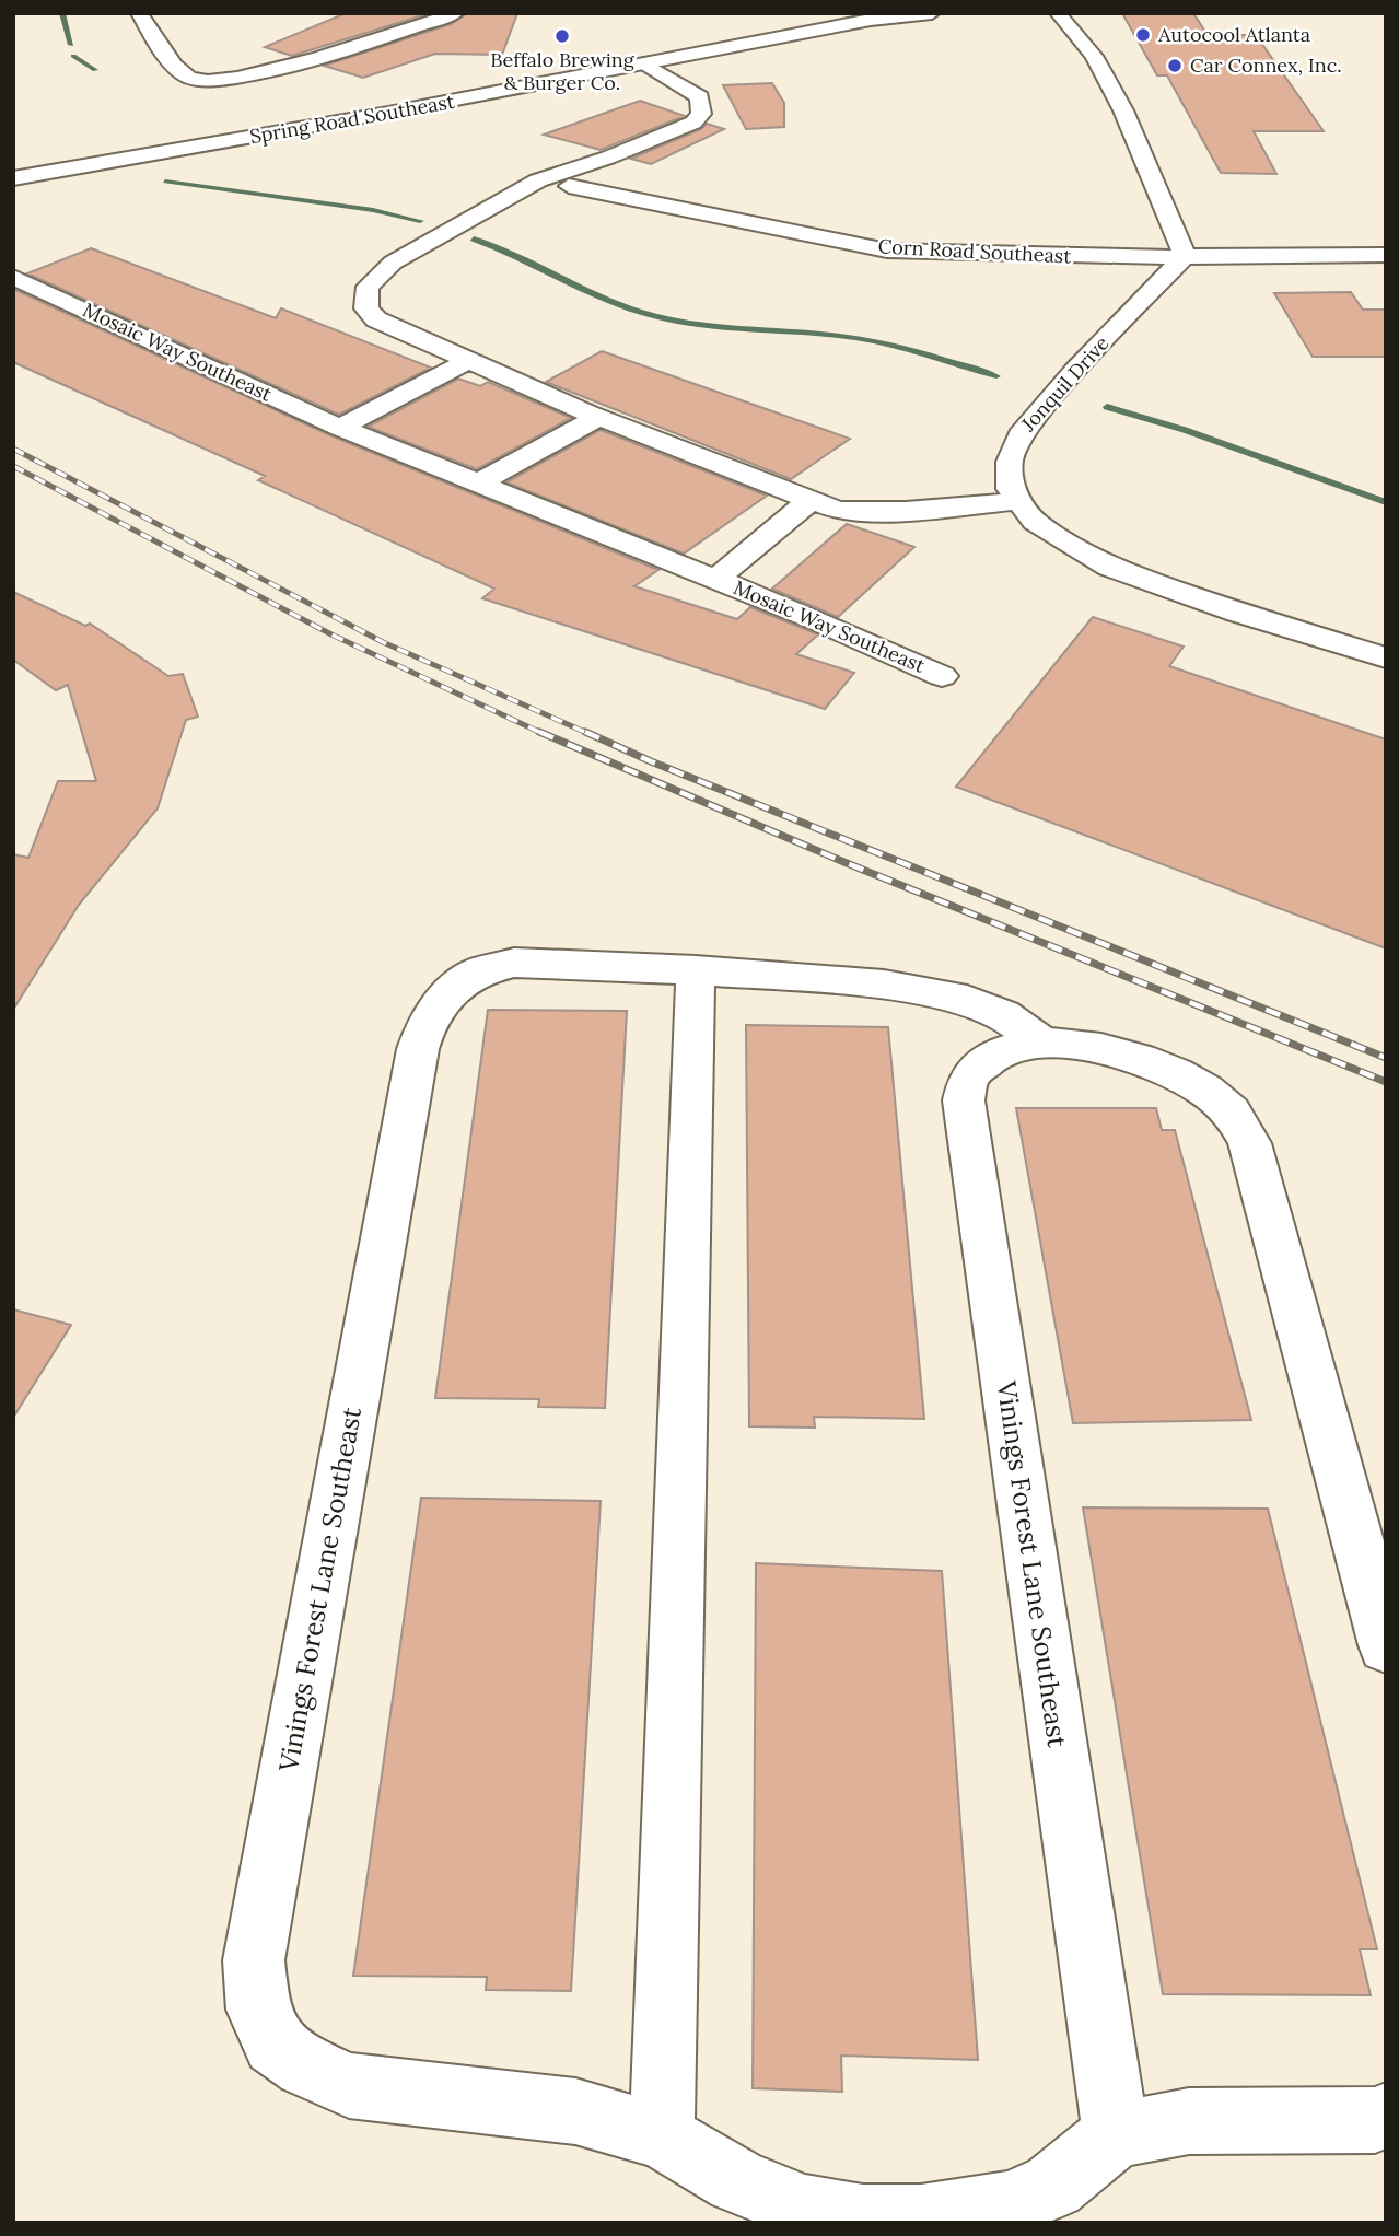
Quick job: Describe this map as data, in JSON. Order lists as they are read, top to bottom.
{
  "streets": {
    "street": [
      "Spring Road Southeast",
      "Corn Road Southeast",
      "Mosaic Way Southeast",
      "Jonquil Drive",
      "Vinings Forest Lane Southeast"
    ]
  },
  "crossings": [
    ["Corn Road Southeast", "Jonquil Drive"]
  ],
  "places": ["Autocool Atlanta", "Beffalo Brewing & Burger Co.", "Car Connex, Inc."]
}
